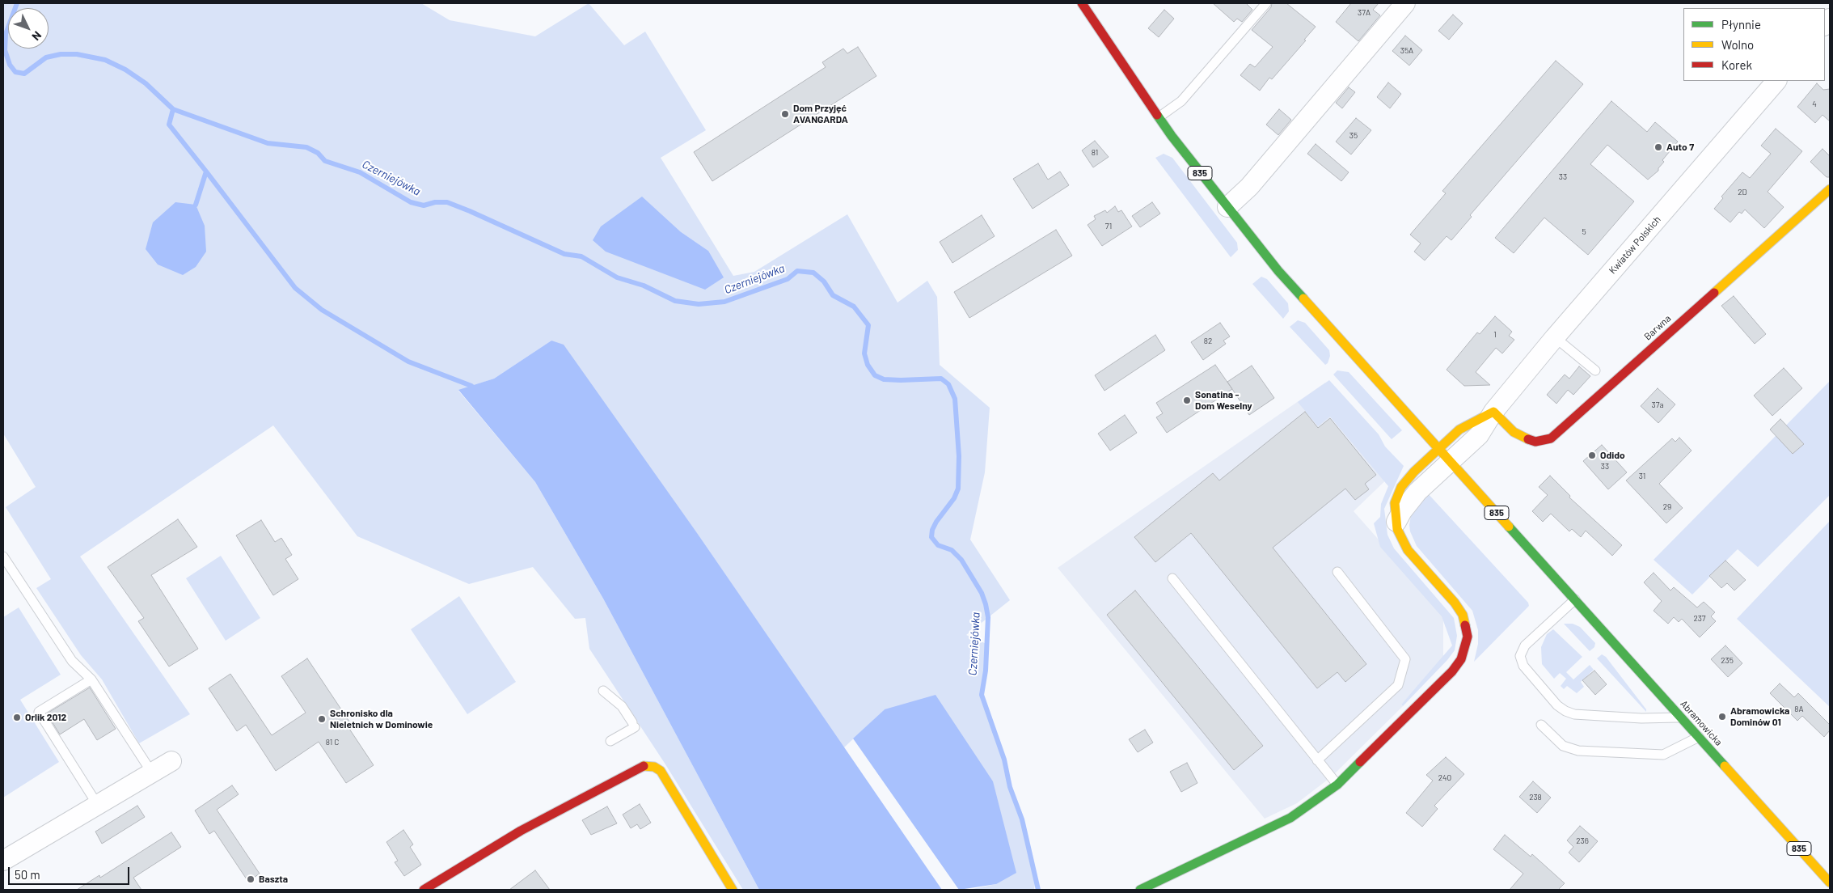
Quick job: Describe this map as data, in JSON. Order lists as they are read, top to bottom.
{
  "streets": {
    "street": [
      "835",
      "Kwiatów Polskich",
      "Barwna",
      "Abramowicka"
    ]
  },
  "crossings": [
    ["835", "Kwiatów Polskich"],
    ["835", "Abramowicka"],
    ["Kwiatów Polskich", "Barwna"],
    ["Kwiatów Polskich", "Abramowicka"]
  ],
  "water": ["Czerniejówka"],
  "places": [
    "Dom Przyjęć AVANGARDA",
    "Auto 7",
    "Sonatina - Dom Weselny",
    "Odido",
    "Abramowicka Dominów 01",
    "Orlik 2012",
    "Schronisko dla Nieletnich w Dominowie",
    "Baszta"
  ],
  "house_numbers": [
    "37A",
    "35A",
    "4",
    "35",
    "81",
    "33",
    "2D",
    "71",
    "5",
    "1",
    "82",
    "37a",
    "33",
    "31",
    "29",
    "237",
    "235",
    "8A",
    "81 C",
    "240",
    "238",
    "236"
  ],
  "legend": ["Płynnie", "Wolno", "Korek"],
  "scale_bar": "50 m",
  "north": "bottom right"
}
